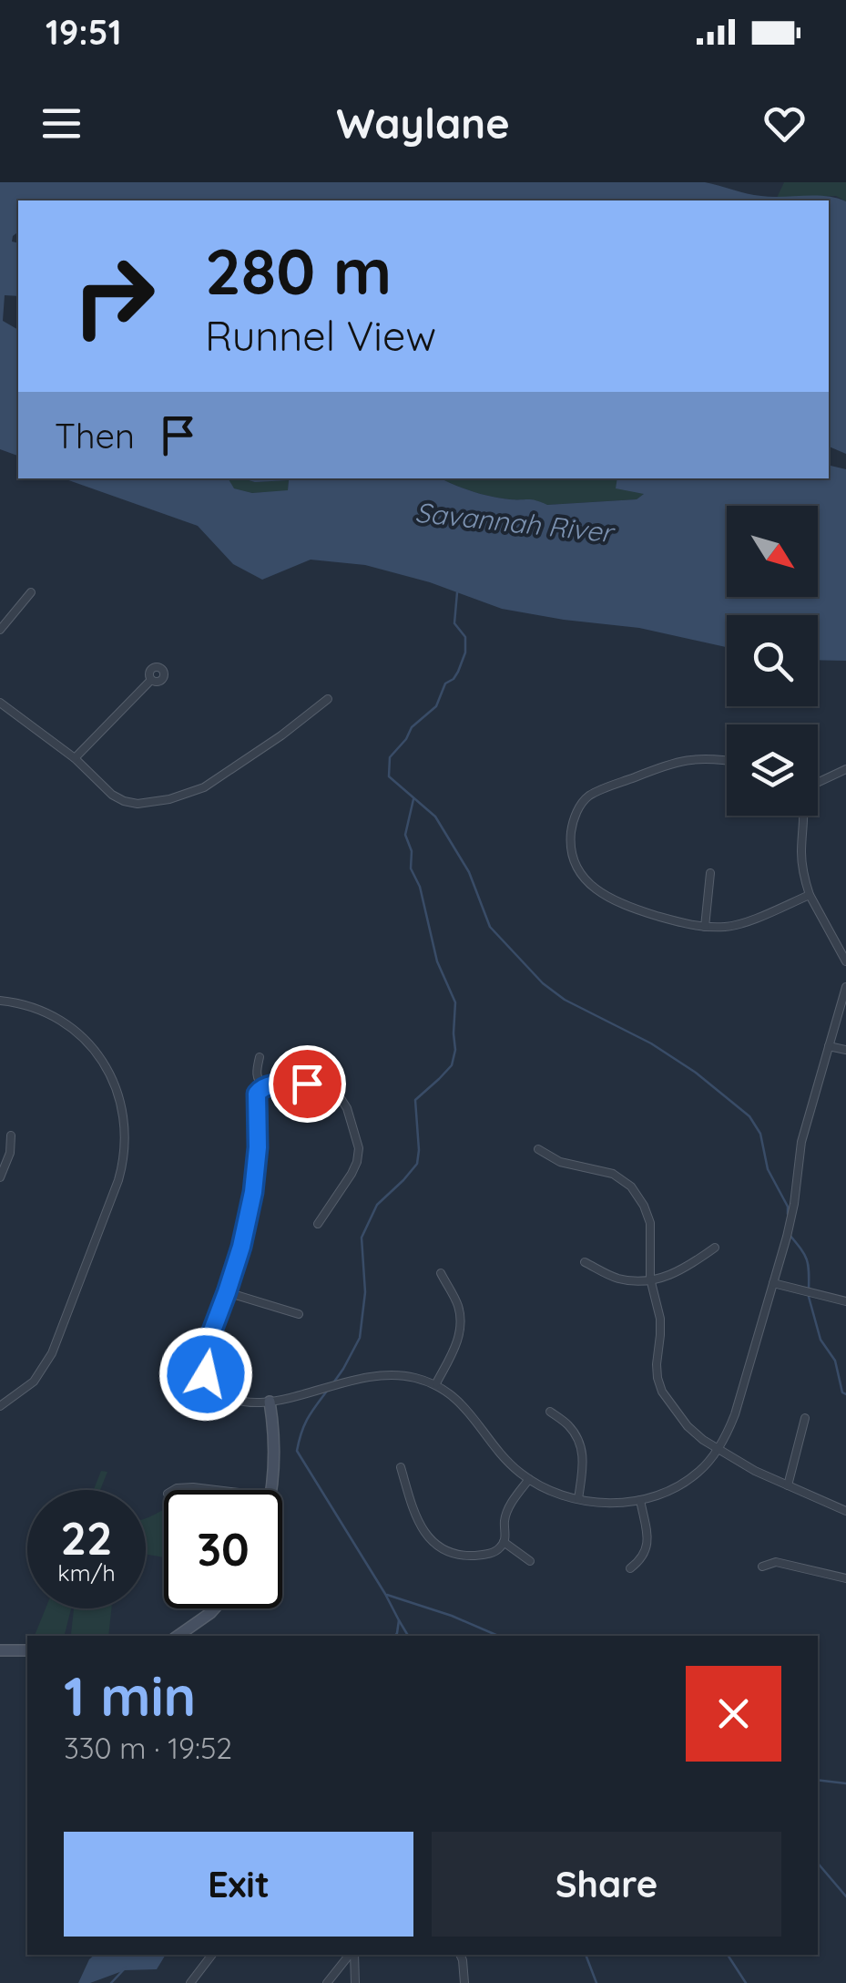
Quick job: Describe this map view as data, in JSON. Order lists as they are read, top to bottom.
{
  "water": ["Savannah River"],
  "north": "bottom right",
  "page": {
    "status": "19:51",
    "header": "Waylane",
    "turn": ["280 m", "Runnel View"],
    "then": "Then",
    "speed": "22 km/h",
    "limit": "30",
    "heading": ["1 min", "330 m · 19:52"],
    "buttons": ["Exit", "Share"]
  }
}
